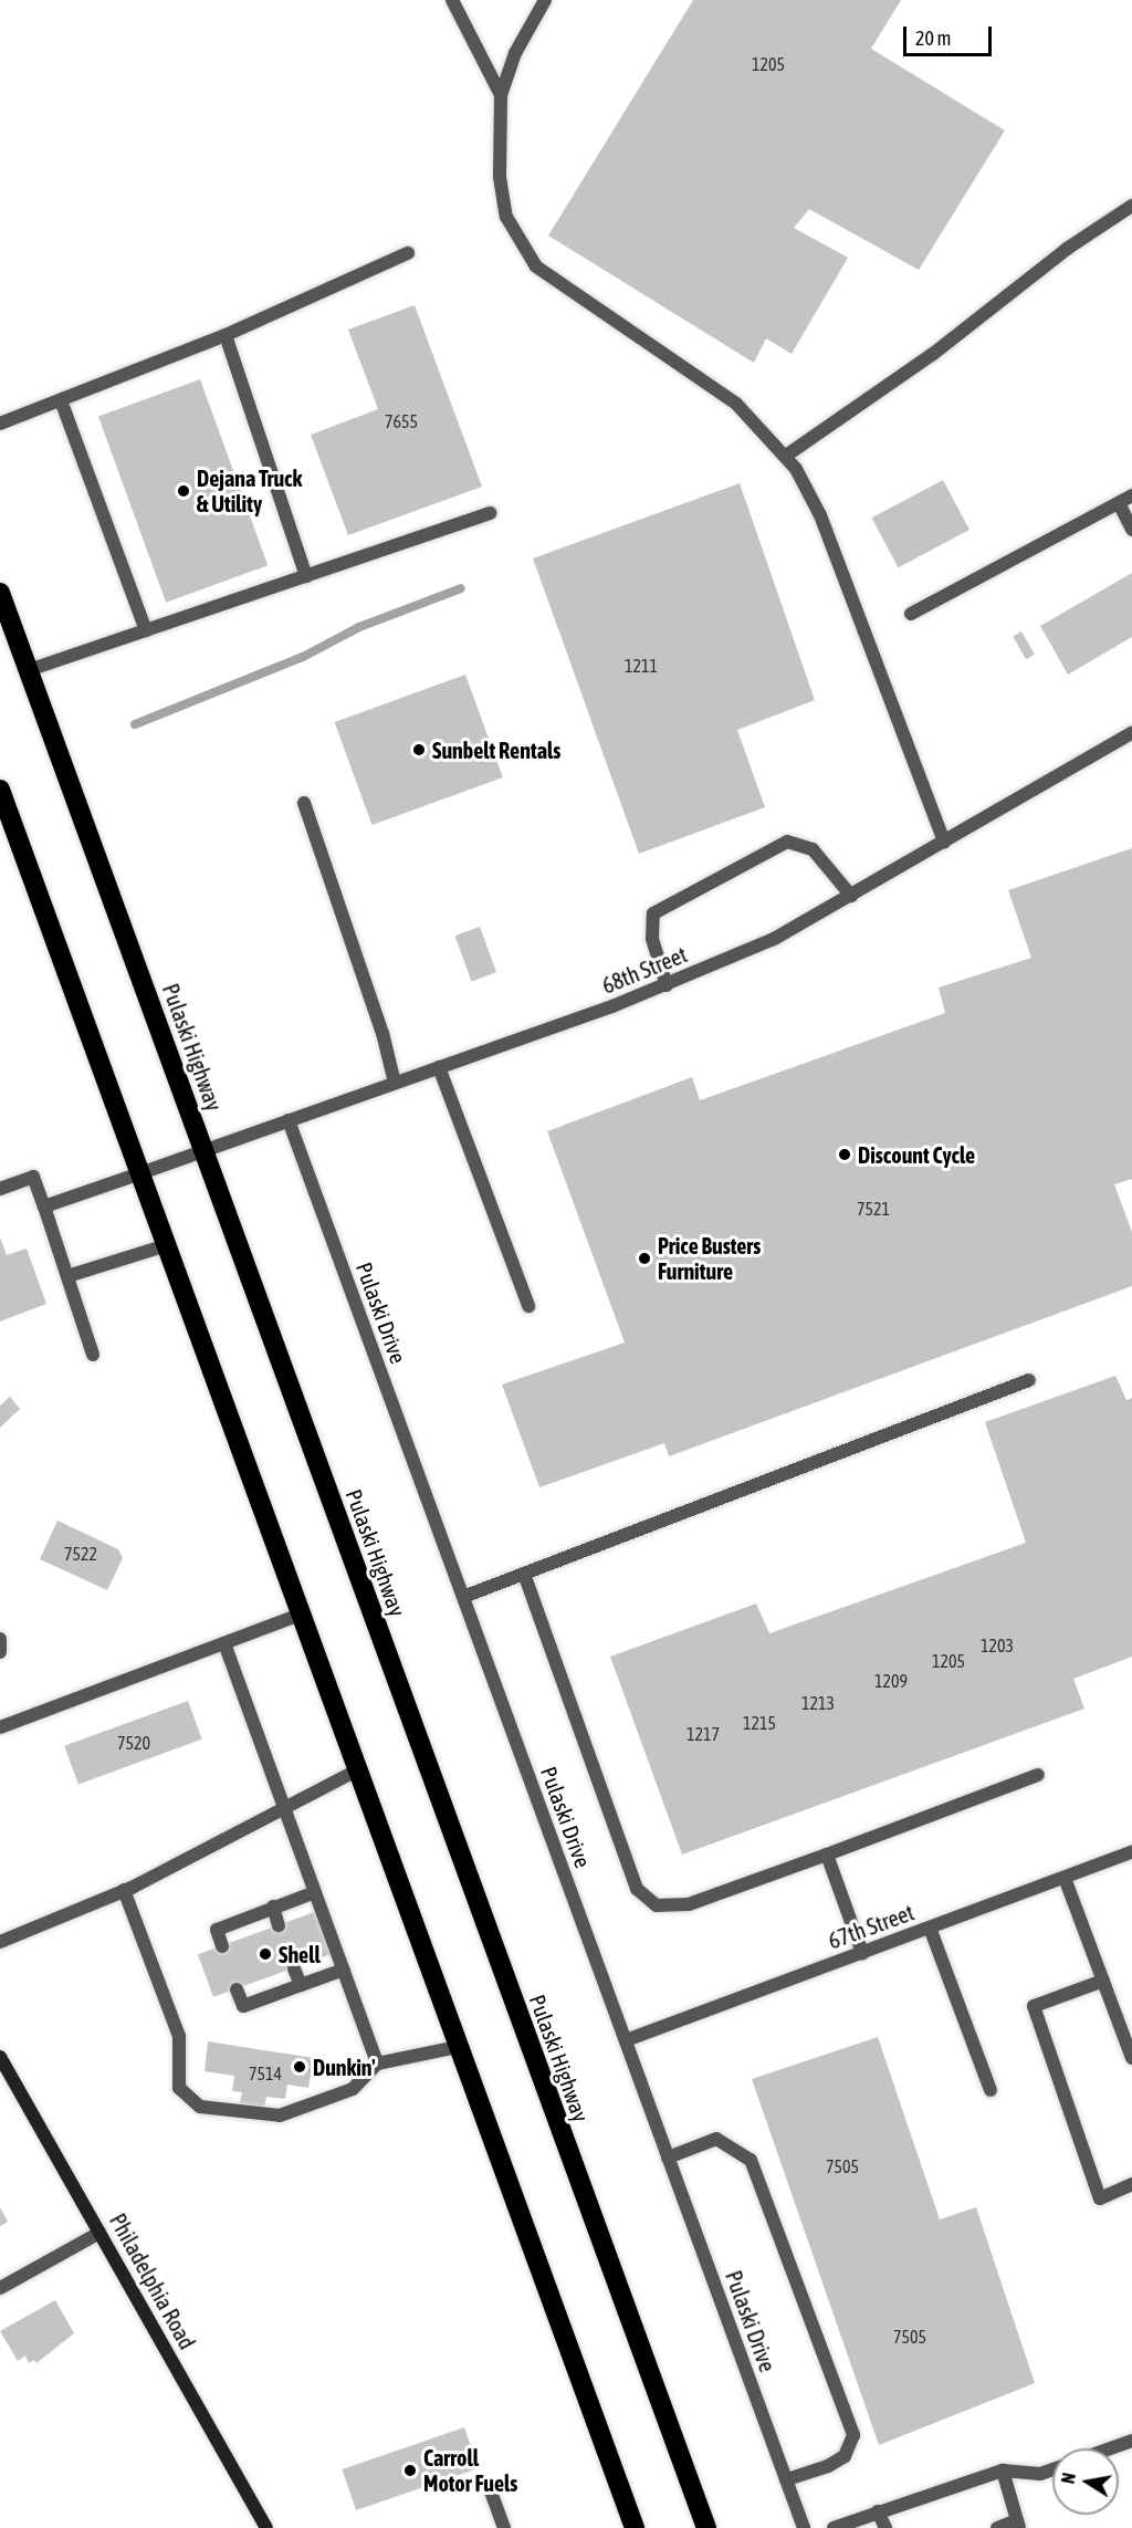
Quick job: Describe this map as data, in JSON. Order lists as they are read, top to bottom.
{
  "streets": {
    "highway": ["Pulaski Highway"],
    "main road": ["Philadelphia Road"],
    "street": ["68th Street", "Pulaski Drive", "67th Street"]
  },
  "crossings": [
    ["68th Street", "Pulaski Highway"],
    ["68th Street", "Pulaski Drive"],
    ["Pulaski Drive", "67th Street"]
  ],
  "places": [
    "Dejana Truck & Utility",
    "Sunbelt Rentals",
    "Discount Cycle",
    "Price Busters Furniture",
    "Shell",
    "Dunkin'",
    "Carroll Motor Fuels"
  ],
  "house_numbers": [
    "1205",
    "7655",
    "1211",
    "7521",
    "7522",
    "1203",
    "1205",
    "1209",
    "1213",
    "1215",
    "1217",
    "7520",
    "7514",
    "7505",
    "7505"
  ],
  "scale_bar": "20 m",
  "north": "left"
}
